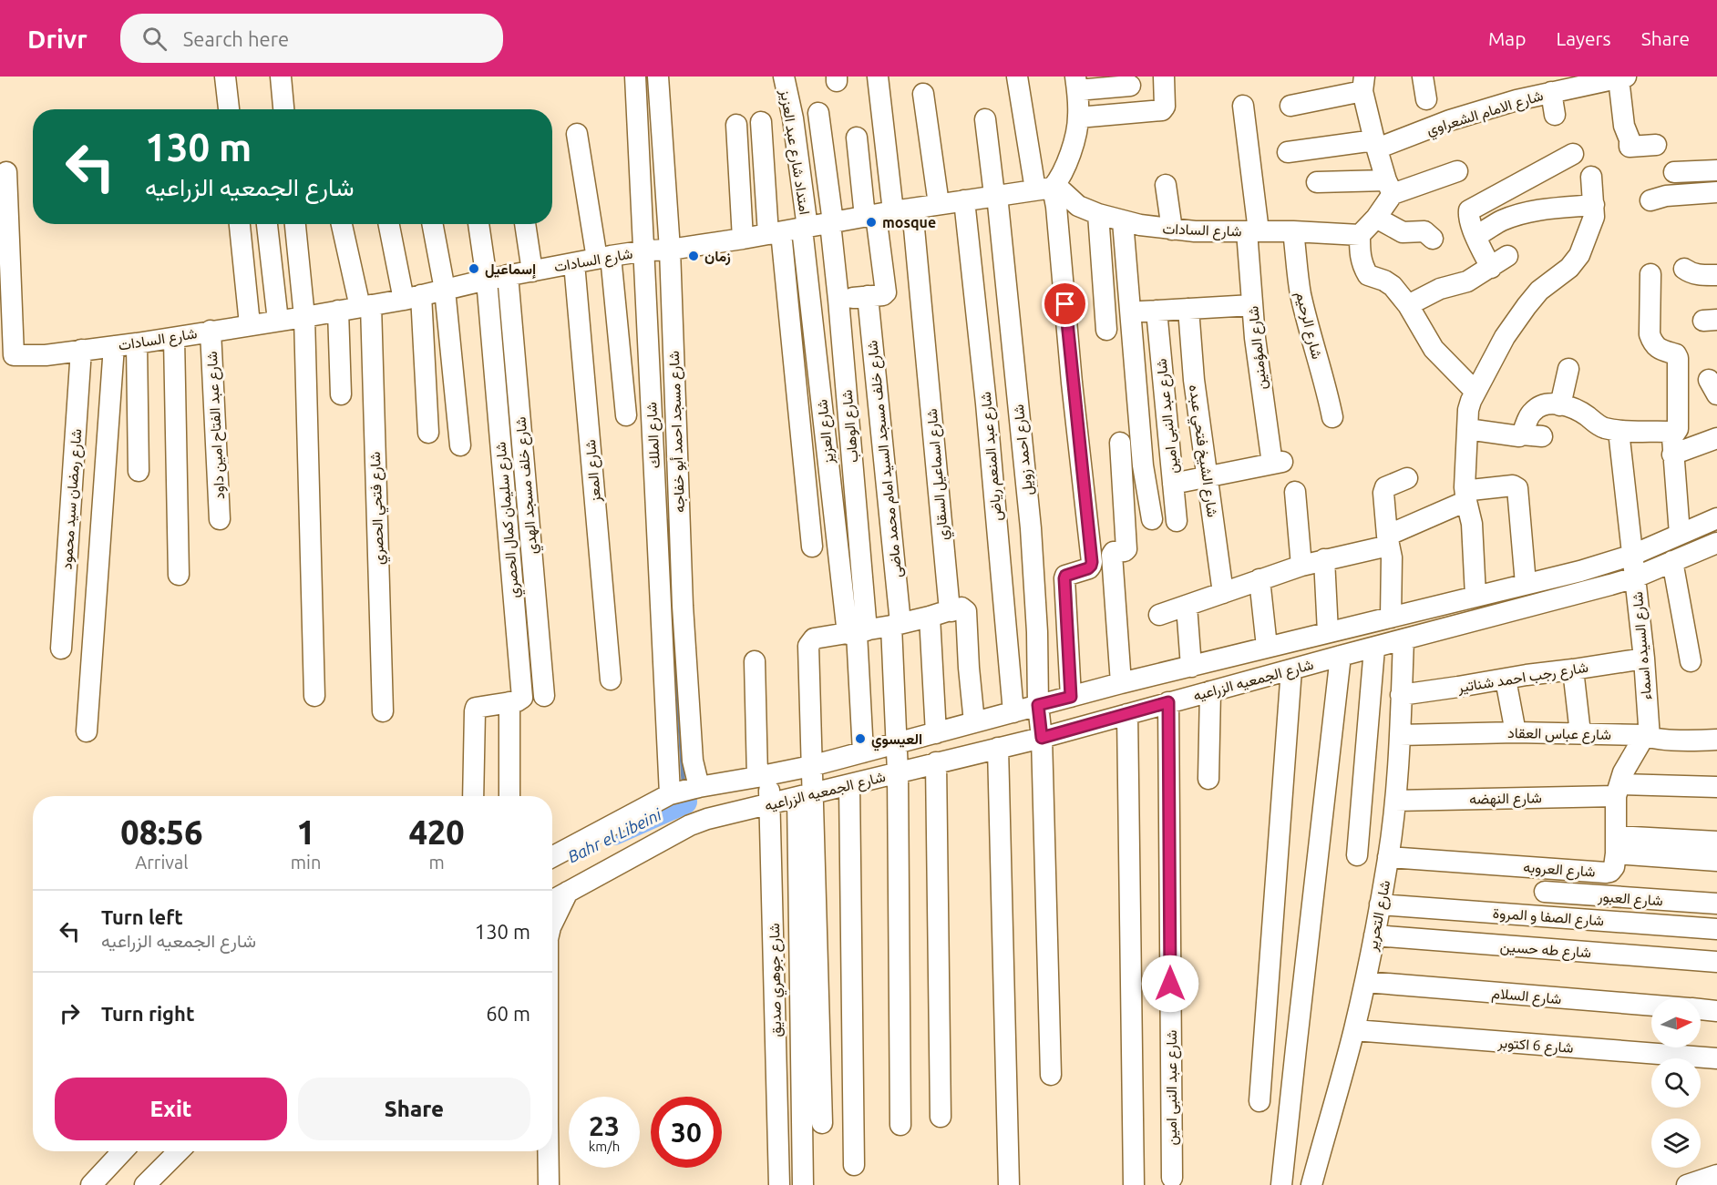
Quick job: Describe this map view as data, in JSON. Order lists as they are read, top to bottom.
{
  "streets": {
    "street": [
      "شارع الامام الشعراوي",
      "امتداد شارع عبد العزيز",
      "شارع السادات",
      "شارع الرحيم",
      "شارع المؤمنين",
      "شارع عبد النبى امين",
      "شارع عبد الفتاح امين داود",
      "شارع الوهاب",
      "شارع مسجد احمد أبو خفاجه",
      "شارع العزيز",
      "شارع الملك",
      "شارع احمد زويل",
      "شارع الشيخ فتحي عبده",
      "شارع عبد المنعم رياض",
      "شارع خلف مسجد السيد امام محمد ماضى",
      "شارع المعز",
      "شارع اسماعيل السقاري",
      "شارع خلف مسجد الهدي",
      "شارع رمضان سيد محمود",
      "شارع فتحي الحصري",
      "شارع سليمان كمال الحصري",
      "شارع السيده اسماء",
      "شارع رجب احمد شناتير",
      "شارع الجمعيه الزراعيه",
      "شارع عباس العقاد",
      "شارع النهضه",
      "شارع العروبه",
      "شارع العبور",
      "شارع التحرير",
      "شارع الصفا و المروة",
      "شارع طه حسين",
      "شارع جوهري صديق",
      "شارع السلام",
      "شارع 6 اكتوبر"
    ]
  },
  "crossings": [
    ["امتداد شارع عبد العزيز", "شارع السادات"],
    ["امتداد شارع عبد العزيز", "شارع العزيز"],
    ["شارع السادات", "شارع الرحيم"],
    ["شارع السادات", "شارع المؤمنين"],
    ["شارع السادات", "شارع عبد الفتاح امين داود"],
    ["شارع السادات", "شارع الوهاب"],
    ["شارع السادات", "شارع مسجد احمد أبو خفاجه"],
    ["شارع السادات", "شارع العزيز"],
    ["شارع السادات", "شارع الملك"],
    ["شارع السادات", "شارع احمد زويل"],
    ["شارع السادات", "شارع عبد المنعم رياض"],
    ["شارع السادات", "شارع المعز"],
    ["شارع السادات", "شارع اسماعيل السقاري"],
    ["شارع السادات", "شارع خلف مسجد الهدي"],
    ["شارع السادات", "شارع رمضان سيد محمود"],
    ["شارع السادات", "شارع فتحي الحصري"],
    ["شارع السادات", "شارع سليمان كمال الحصري"],
    ["شارع المؤمنين", "شارع الشيخ فتحي عبده"],
    ["شارع عبد النبى امين", "شارع الجمعيه الزراعيه"],
    ["شارع الوهاب", "شارع العزيز"],
    ["شارع مسجد احمد أبو خفاجه", "شارع الملك"],
    ["شارع مسجد احمد أبو خفاجه", "شارع الجمعيه الزراعيه"],
    ["شارع العزيز", "شارع الجمعيه الزراعيه"],
    ["شارع الملك", "شارع الجمعيه الزراعيه"],
    ["شارع احمد زويل", "شارع الجمعيه الزراعيه"],
    ["شارع عبد المنعم رياض", "شارع الجمعيه الزراعيه"],
    ["شارع خلف مسجد السيد امام محمد ماضى", "شارع الجمعيه الزراعيه"],
    ["شارع السيده اسماء", "شارع رجب احمد شناتير"],
    ["شارع السيده اسماء", "شارع الجمعيه الزراعيه"],
    ["شارع السيده اسماء", "شارع عباس العقاد"],
    ["شارع رجب احمد شناتير", "شارع التحرير"],
    ["شارع الجمعيه الزراعيه", "شارع التحرير"],
    ["شارع الجمعيه الزراعيه", "شارع جوهري صديق"],
    ["شارع عباس العقاد", "شارع التحرير"],
    ["شارع النهضه", "شارع التحرير"],
    ["شارع العروبه", "شارع التحرير"],
    ["شارع التحرير", "شارع الصفا و المروة"],
    ["شارع التحرير", "شارع طه حسين"],
    ["شارع التحرير", "شارع السلام"],
    ["شارع التحرير", "شارع 6 اكتوبر"]
  ],
  "water": ["Bahr el Libeini"],
  "places": [
    "mosque",
    "زمان",
    "إسماعيل",
    "العيسوي"
  ],
  "north": "right",
  "page": {
    "header": "Drivr",
    "search": "Search here",
    "nav": ["Map", "Layers", "Share"],
    "turn": ["130 m", "شارع الجمعيه الزراعيه"],
    "eta": [
      "08:56",
      "Arrival",
      "1",
      "min",
      "420",
      "m"
    ],
    "list": [
      {
        "name": "Turn left",
        "note": "شارع الجمعيه الزراعيه",
        "value": "130 m"
      },
      {
        "name": "Turn right",
        "value": "60 m"
      }
    ],
    "buttons": ["Exit", "Share"],
    "speed": "23 km/h",
    "limit": "30"
  }
}
